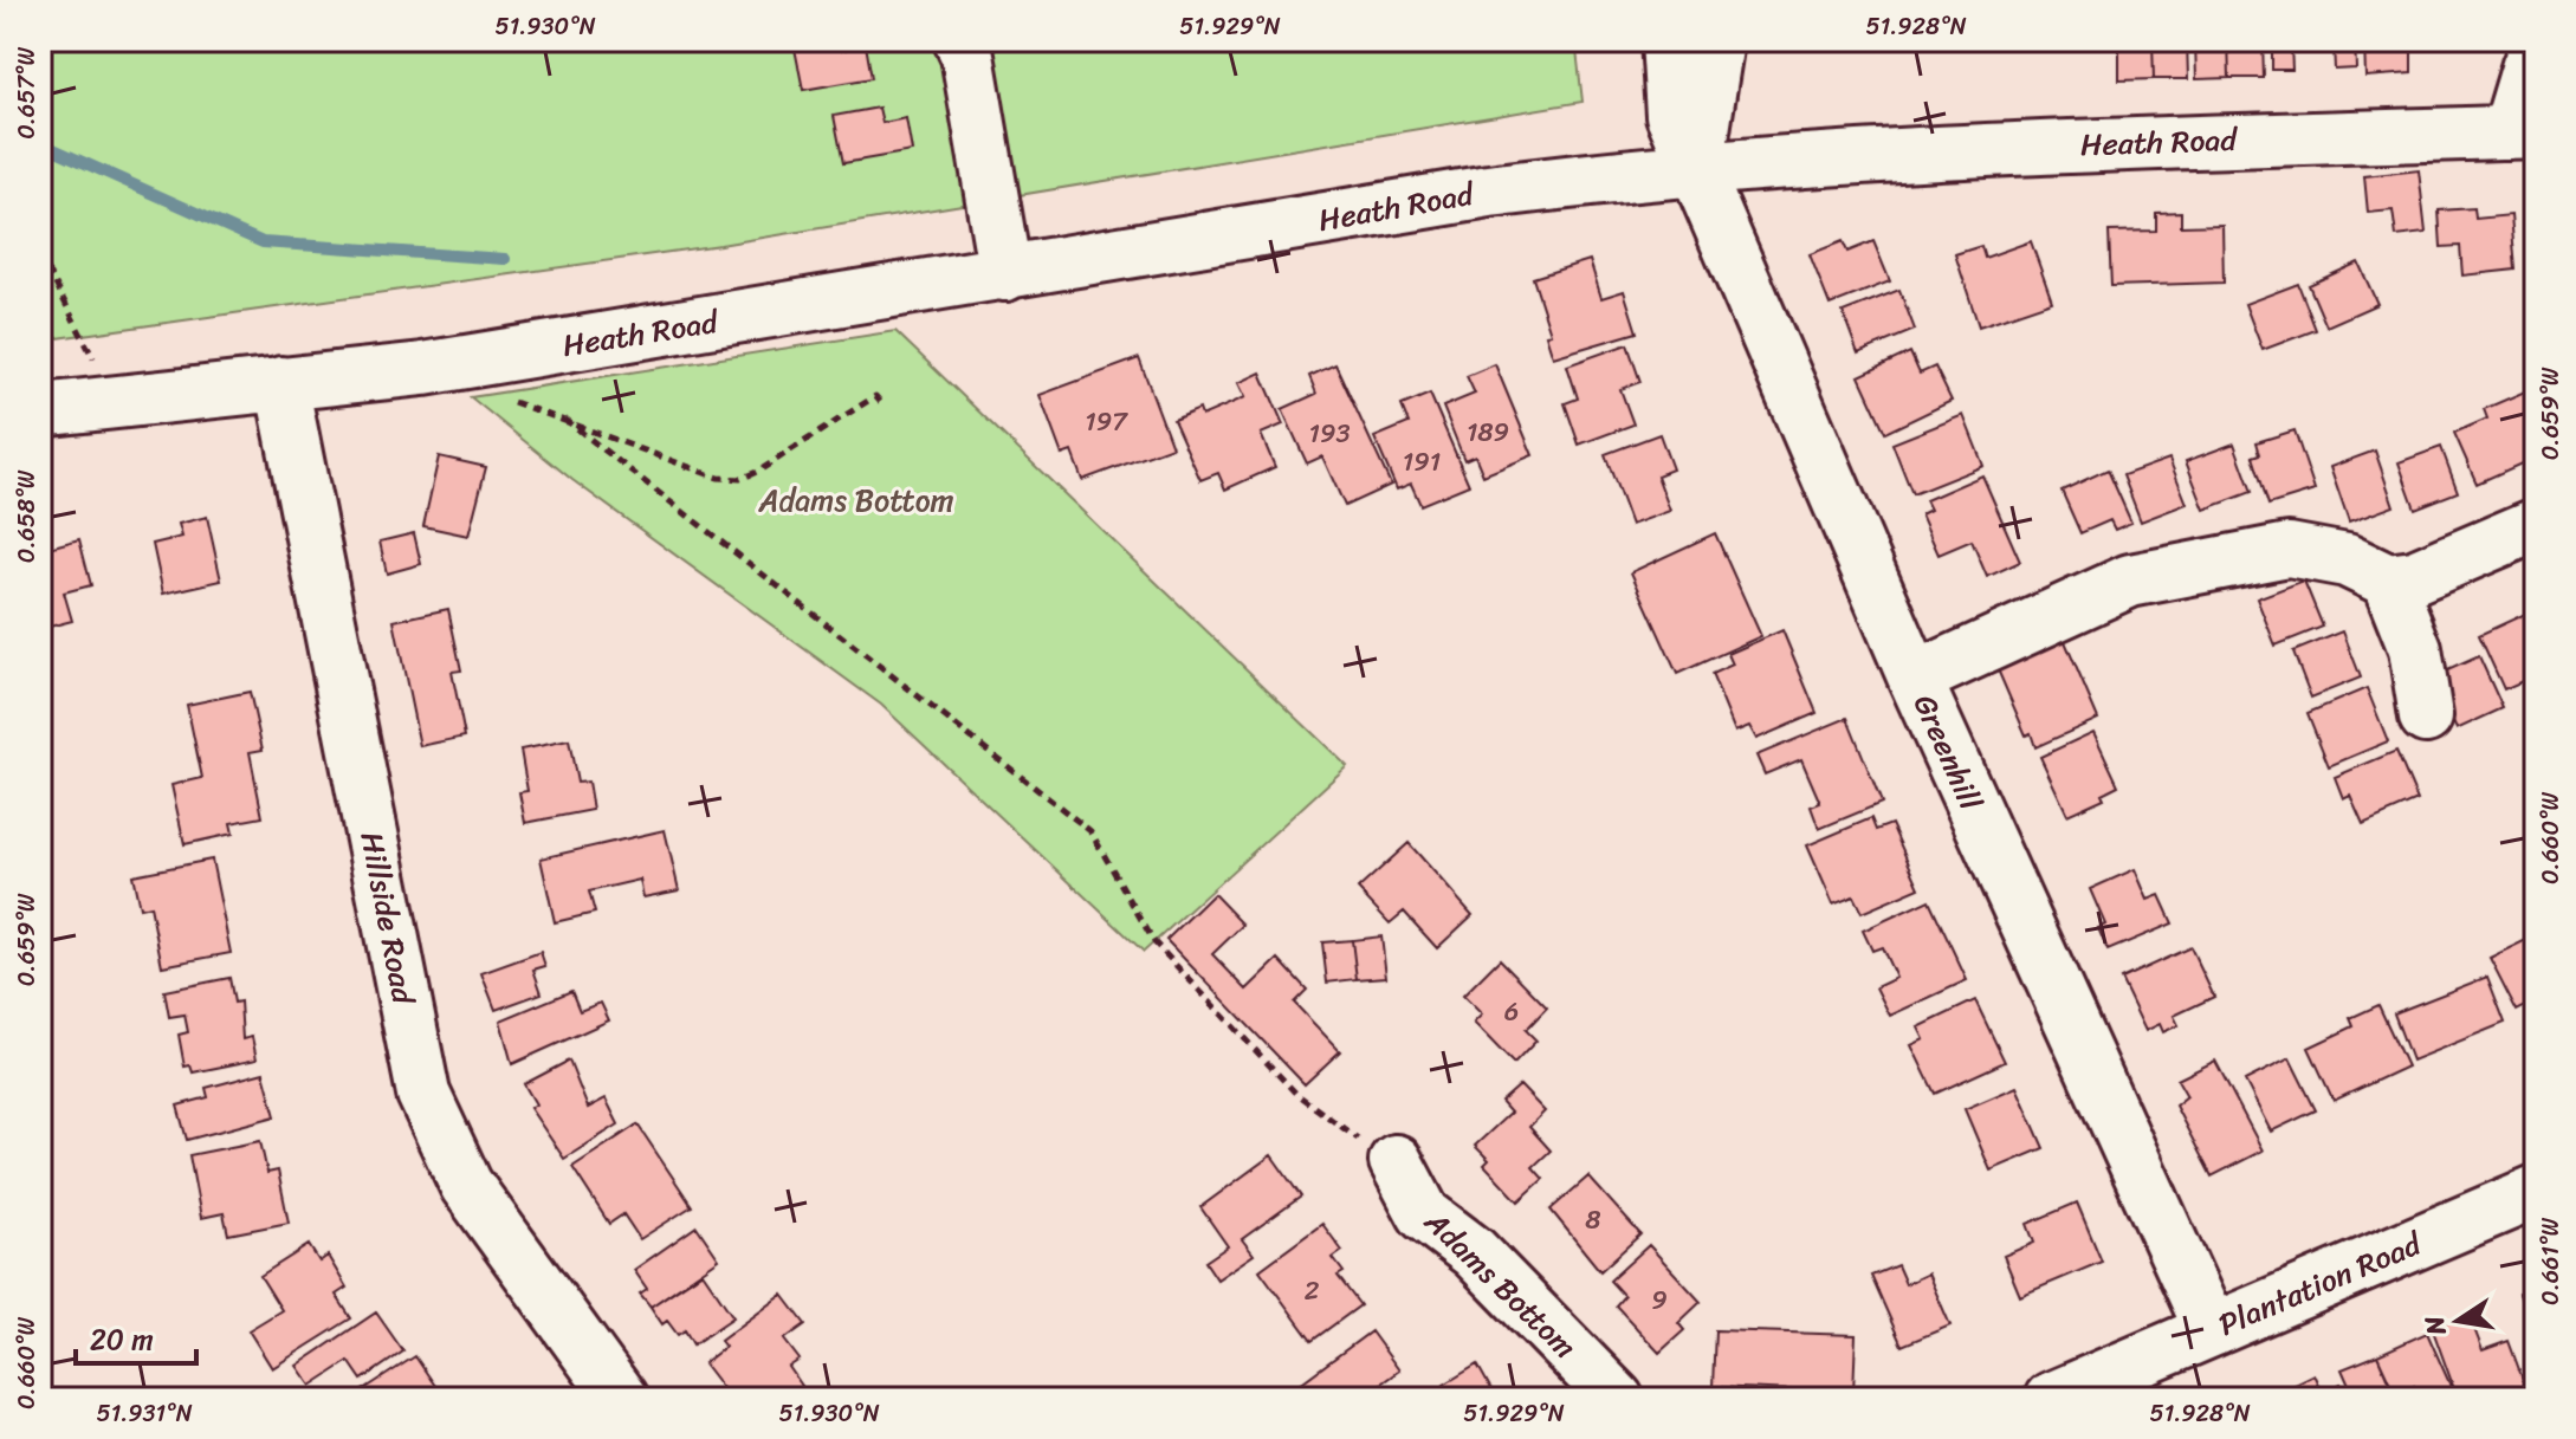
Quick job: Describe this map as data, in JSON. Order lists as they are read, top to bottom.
{
  "streets": {
    "street": [
      "Heath Road",
      "Greenhill",
      "Hillside Road",
      "Adams Bottom",
      "Plantation Road"
    ]
  },
  "crossings": [
    ["Heath Road", "Greenhill"],
    ["Heath Road", "Hillside Road"],
    ["Greenhill", "Plantation Road"]
  ],
  "parks": ["Adams Bottom"],
  "house_numbers": [
    "197",
    "189",
    "193",
    "191",
    "6",
    "8",
    "2",
    "9"
  ],
  "scale_bar": "20 m",
  "north": "left",
  "coordinates": [
    "51.930°N",
    "51.929°N",
    "51.928°N",
    "0.657°W",
    "0.659°W",
    "0.658°W",
    "0.660°W",
    "0.661°W",
    "51.931°N"
  ]
}
